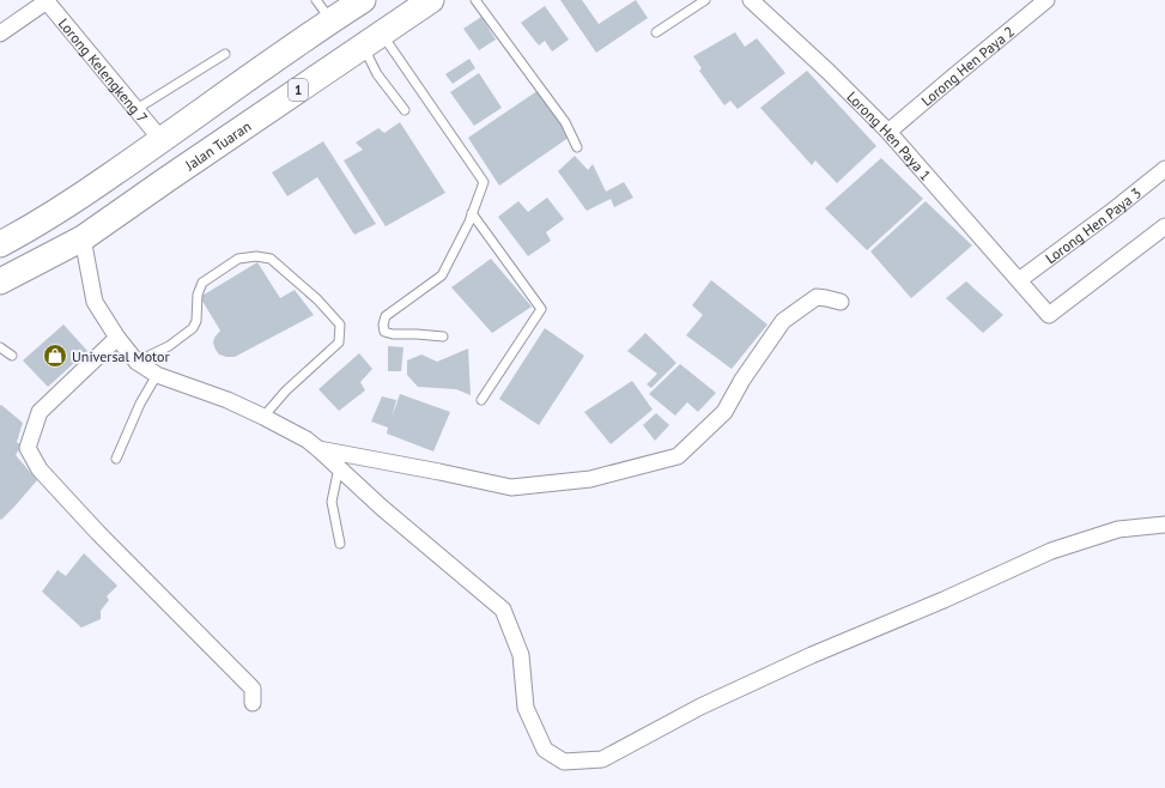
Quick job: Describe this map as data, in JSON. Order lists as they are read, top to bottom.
{
  "streets": {
    "main road": ["1", "Jalan Tuaran"],
    "street": [
      "Lorong Hen Paya 2",
      "Lorong Kelengkeng 7",
      "Lorong Hen Paya 1",
      "Lorong Hen Paya 3"
    ]
  },
  "crossings": [
    ["Lorong Hen Paya 2", "Lorong Hen Paya 1"],
    ["Lorong Hen Paya 1", "Lorong Hen Paya 3"]
  ],
  "places": {
    "shop": ["Universal Motor"]
  }
}
